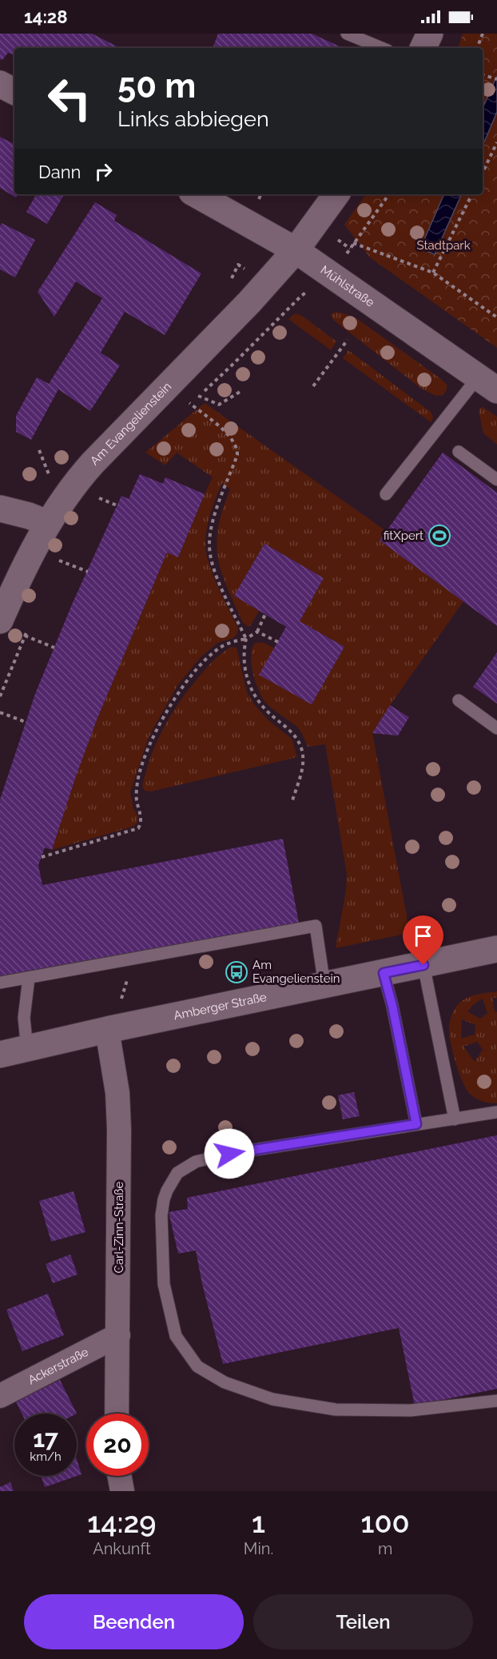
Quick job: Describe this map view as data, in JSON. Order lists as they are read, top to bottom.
{
  "streets": {
    "street": [
      "Mühlstraße",
      "Am Evangelienstein",
      "Amberger Straße",
      "Carl-Zinn-Straße",
      "Ackerstraße"
    ]
  },
  "crossings": [
    ["Mühlstraße", "Am Evangelienstein"],
    ["Amberger Straße", "Carl-Zinn-Straße"],
    ["Carl-Zinn-Straße", "Ackerstraße"]
  ],
  "parks": ["Stadtpark"],
  "places": {
    "sports": ["fitXpert"],
    "bus stop": ["Am Evangelienstein"]
  },
  "page": {
    "status": "14:28",
    "turn": ["50 m", "Links abbiegen"],
    "then": "Dann",
    "speed": "17 km/h",
    "limit": "20",
    "eta": [
      "14:29",
      "Ankunft",
      "1",
      "Min.",
      "100",
      "m"
    ],
    "buttons": ["Beenden", "Teilen"]
  }
}
